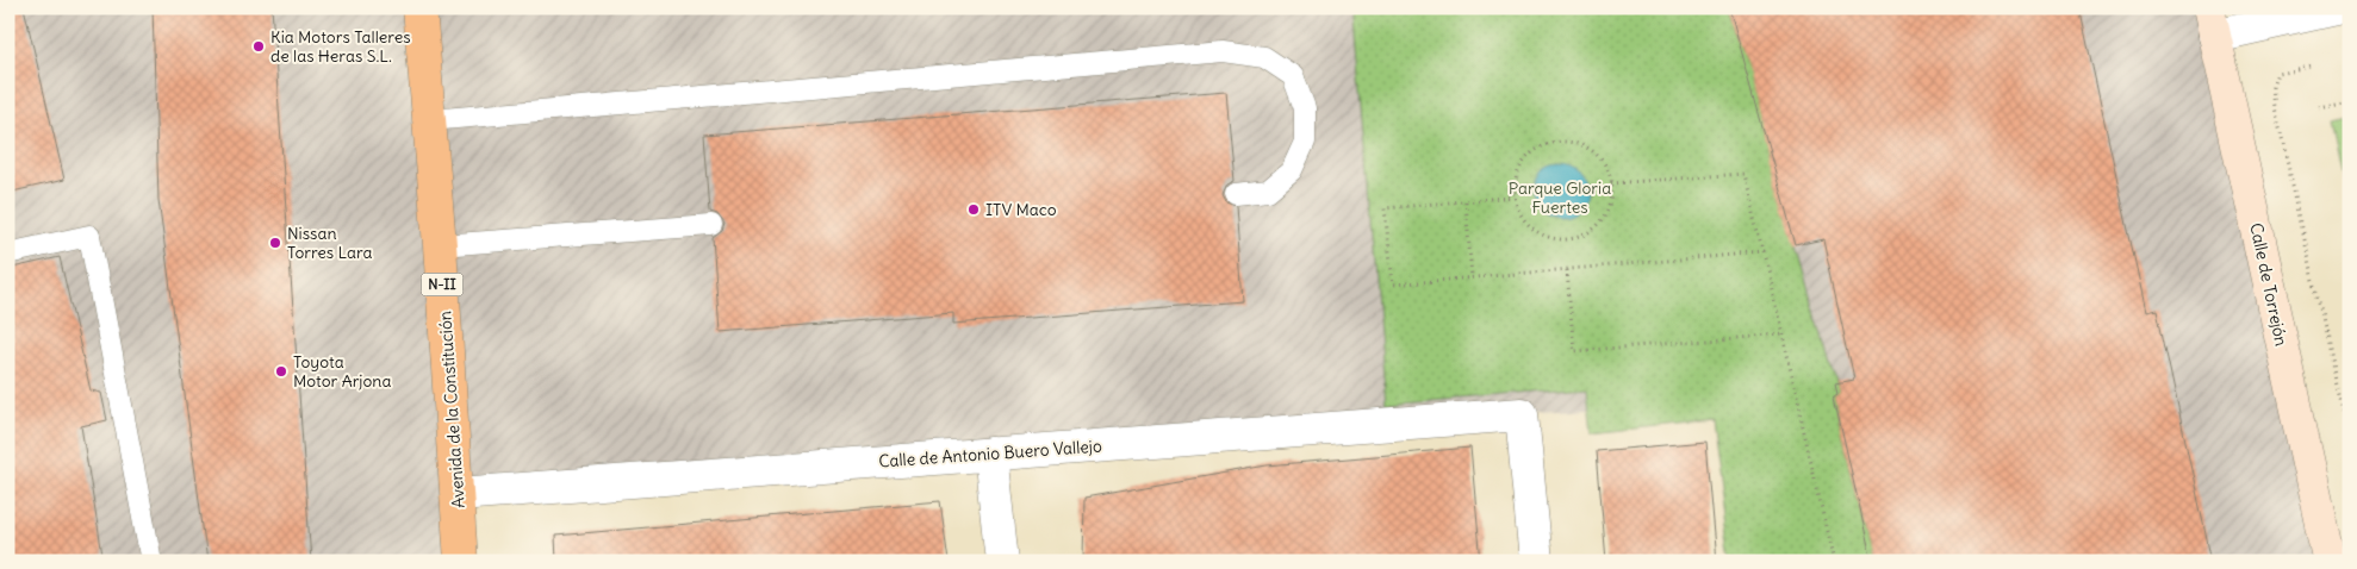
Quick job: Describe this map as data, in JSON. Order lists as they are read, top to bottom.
{
  "streets": {
    "main road": ["N-II", "Avenida de la Constitución"],
    "street": ["Calle de Torrejón", "Calle de Antonio Buero Vallejo"]
  },
  "crossings": [
    ["Avenida de la Constitución", "Calle de Antonio Buero Vallejo"]
  ],
  "parks": ["Parque Gloria Fuertes"],
  "places": [
    "Kia Motors Talleres de las Heras S.L.",
    "ITV Maco",
    "Nissan Torres Lara",
    "Toyota Motor Arjona"
  ]
}
